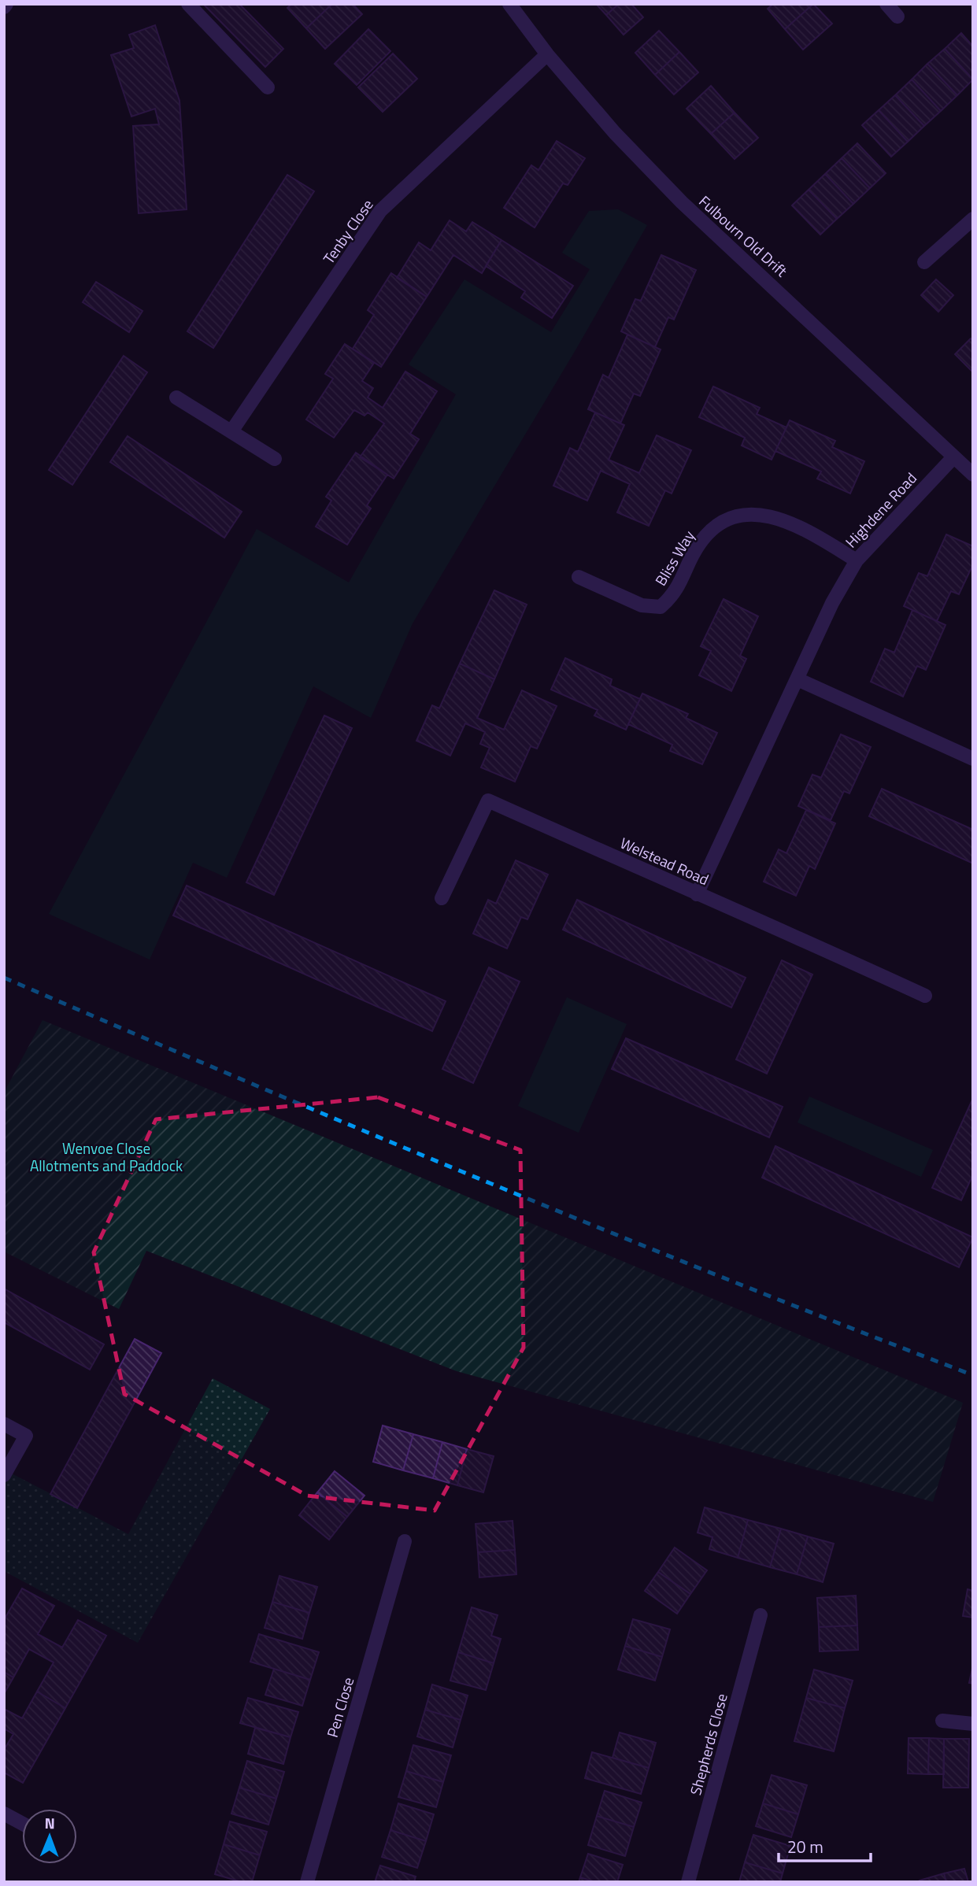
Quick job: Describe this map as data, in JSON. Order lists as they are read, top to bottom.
{
  "streets": {
    "street": [
      "Tenby Close",
      "Fulbourn Old Drift",
      "Highdene Road",
      "Bliss Way",
      "Welstead Road",
      "Pen Close",
      "Shepherds Close"
    ]
  },
  "crossings": [
    ["Tenby Close", "Fulbourn Old Drift"],
    ["Fulbourn Old Drift", "Highdene Road"],
    ["Highdene Road", "Bliss Way"],
    ["Highdene Road", "Welstead Road"]
  ],
  "parks": ["Wenvoe Close Allotments and Paddock"],
  "scale_bar": "20 m",
  "north": "top"
}
